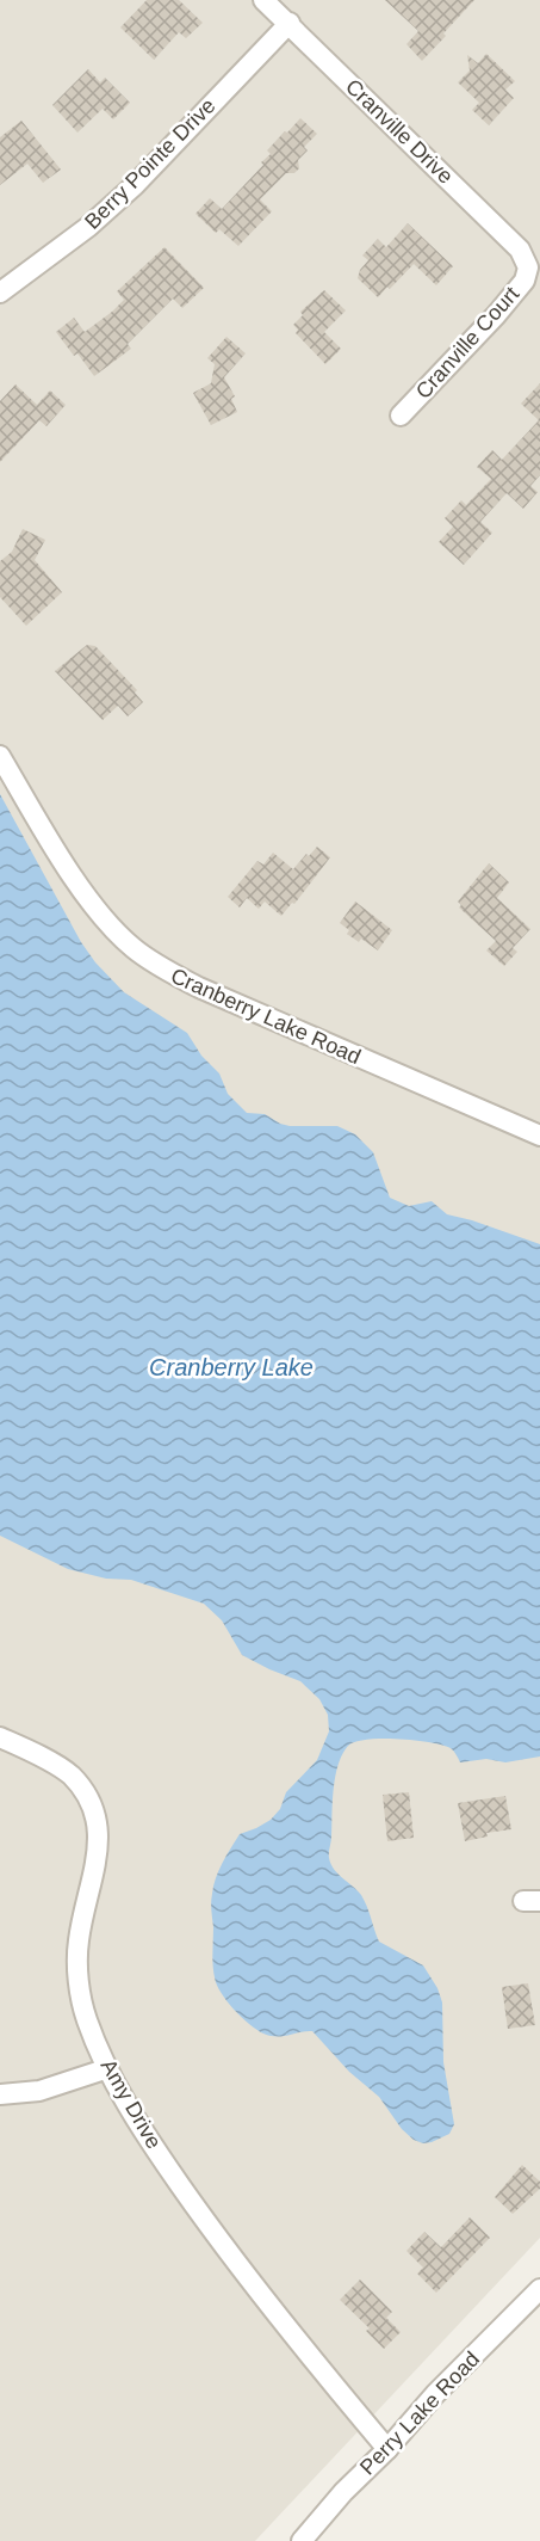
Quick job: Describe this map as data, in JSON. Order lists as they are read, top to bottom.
{
  "streets": {
    "street": [
      "Cranville Drive",
      "Berry Pointe Drive",
      "Cranville Court",
      "Cranberry Lake Road",
      "Amy Drive",
      "Perry Lake Road"
    ]
  },
  "crossings": [
    ["Cranville Drive", "Berry Pointe Drive"],
    ["Cranville Drive", "Cranville Court"],
    ["Amy Drive", "Perry Lake Road"]
  ],
  "water": ["Cranberry Lake"]
}
